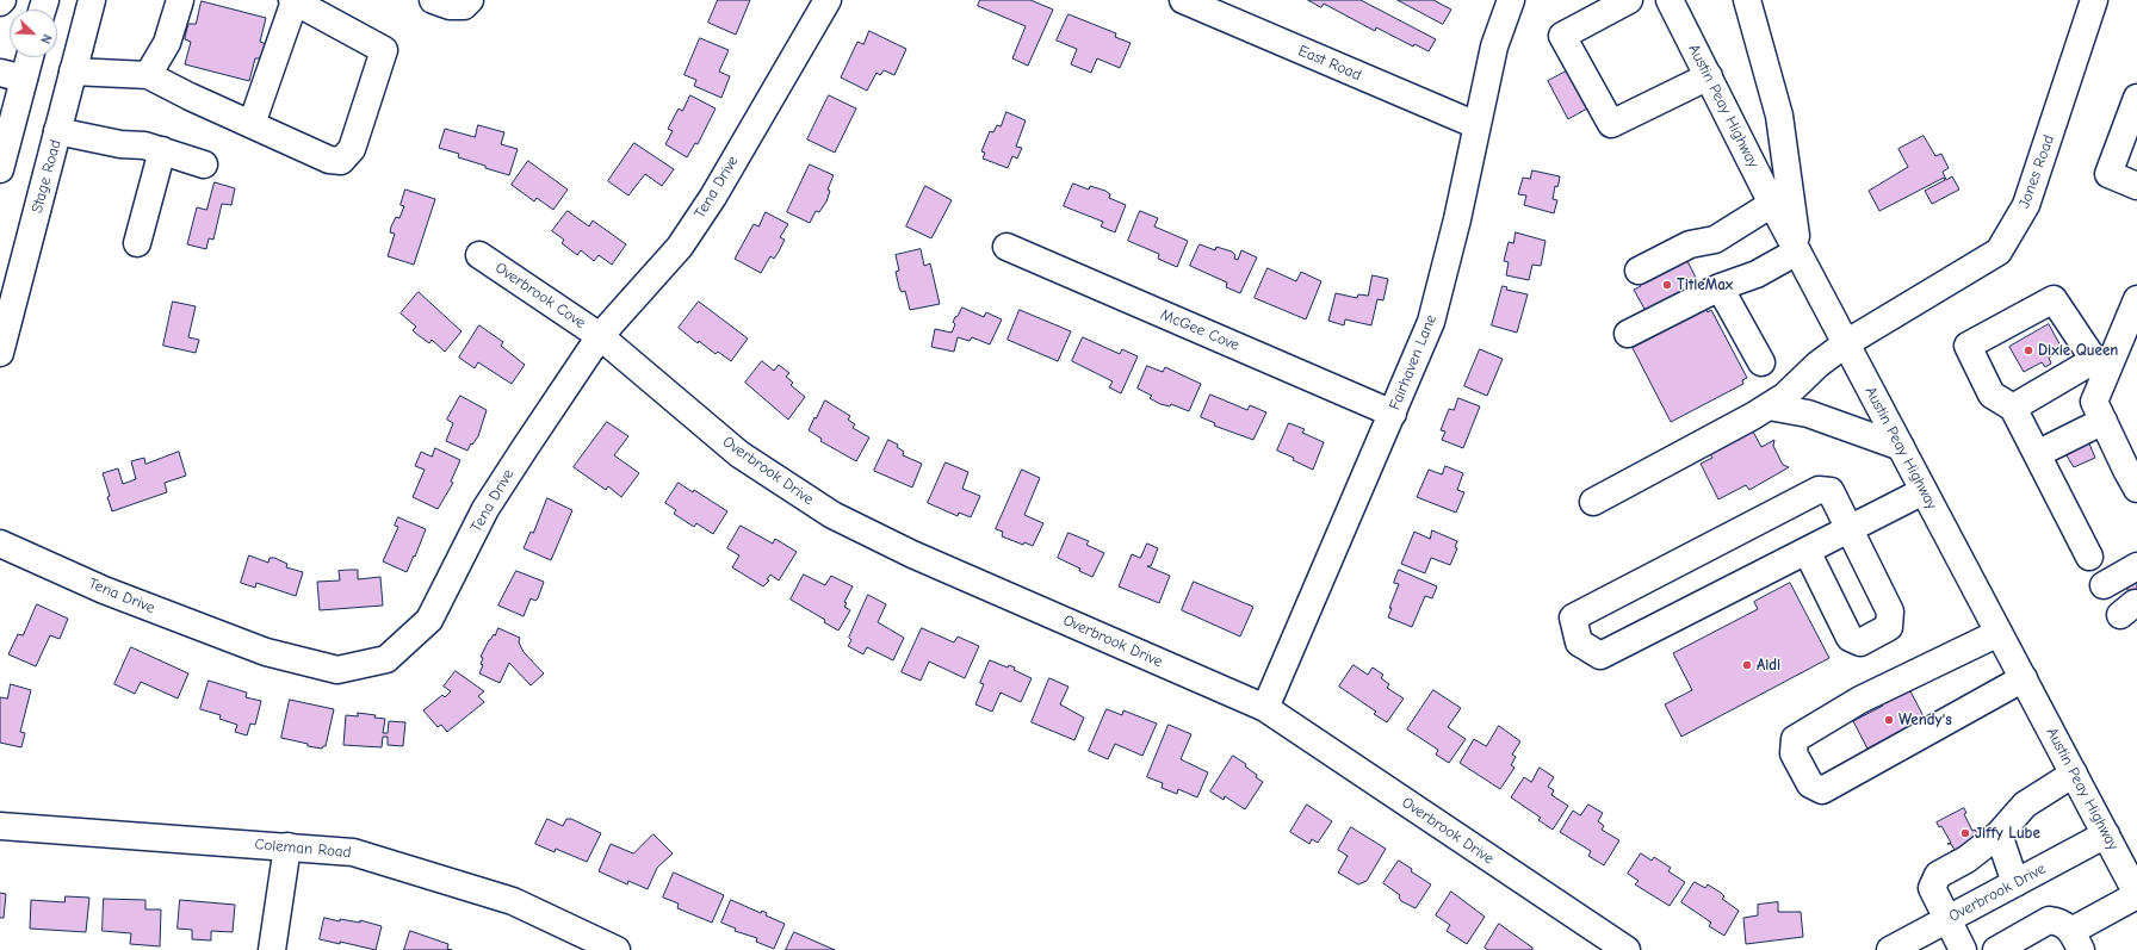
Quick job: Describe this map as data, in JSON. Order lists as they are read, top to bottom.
{
  "streets": {
    "street": [
      "East Road",
      "Austin Peay Highway",
      "Jones Road",
      "Stage Road",
      "Tena Drive",
      "Overbrook Cove",
      "McGee Cove",
      "Fairhaven Lane",
      "Overbrook Drive",
      "Coleman Road"
    ]
  },
  "crossings": [
    ["East Road", "Fairhaven Lane"],
    ["Austin Peay Highway", "Jones Road"],
    ["Austin Peay Highway", "Overbrook Drive"],
    ["Tena Drive", "Overbrook Cove"],
    ["Tena Drive", "Overbrook Drive"],
    ["Overbrook Cove", "Overbrook Drive"],
    ["McGee Cove", "Fairhaven Lane"],
    ["Fairhaven Lane", "Overbrook Drive"]
  ],
  "places": [
    "TitleMax",
    "Dixie Queen",
    "Aldi",
    "Wendy's",
    "Jiffy Lube"
  ],
  "north": "bottom right"
}
